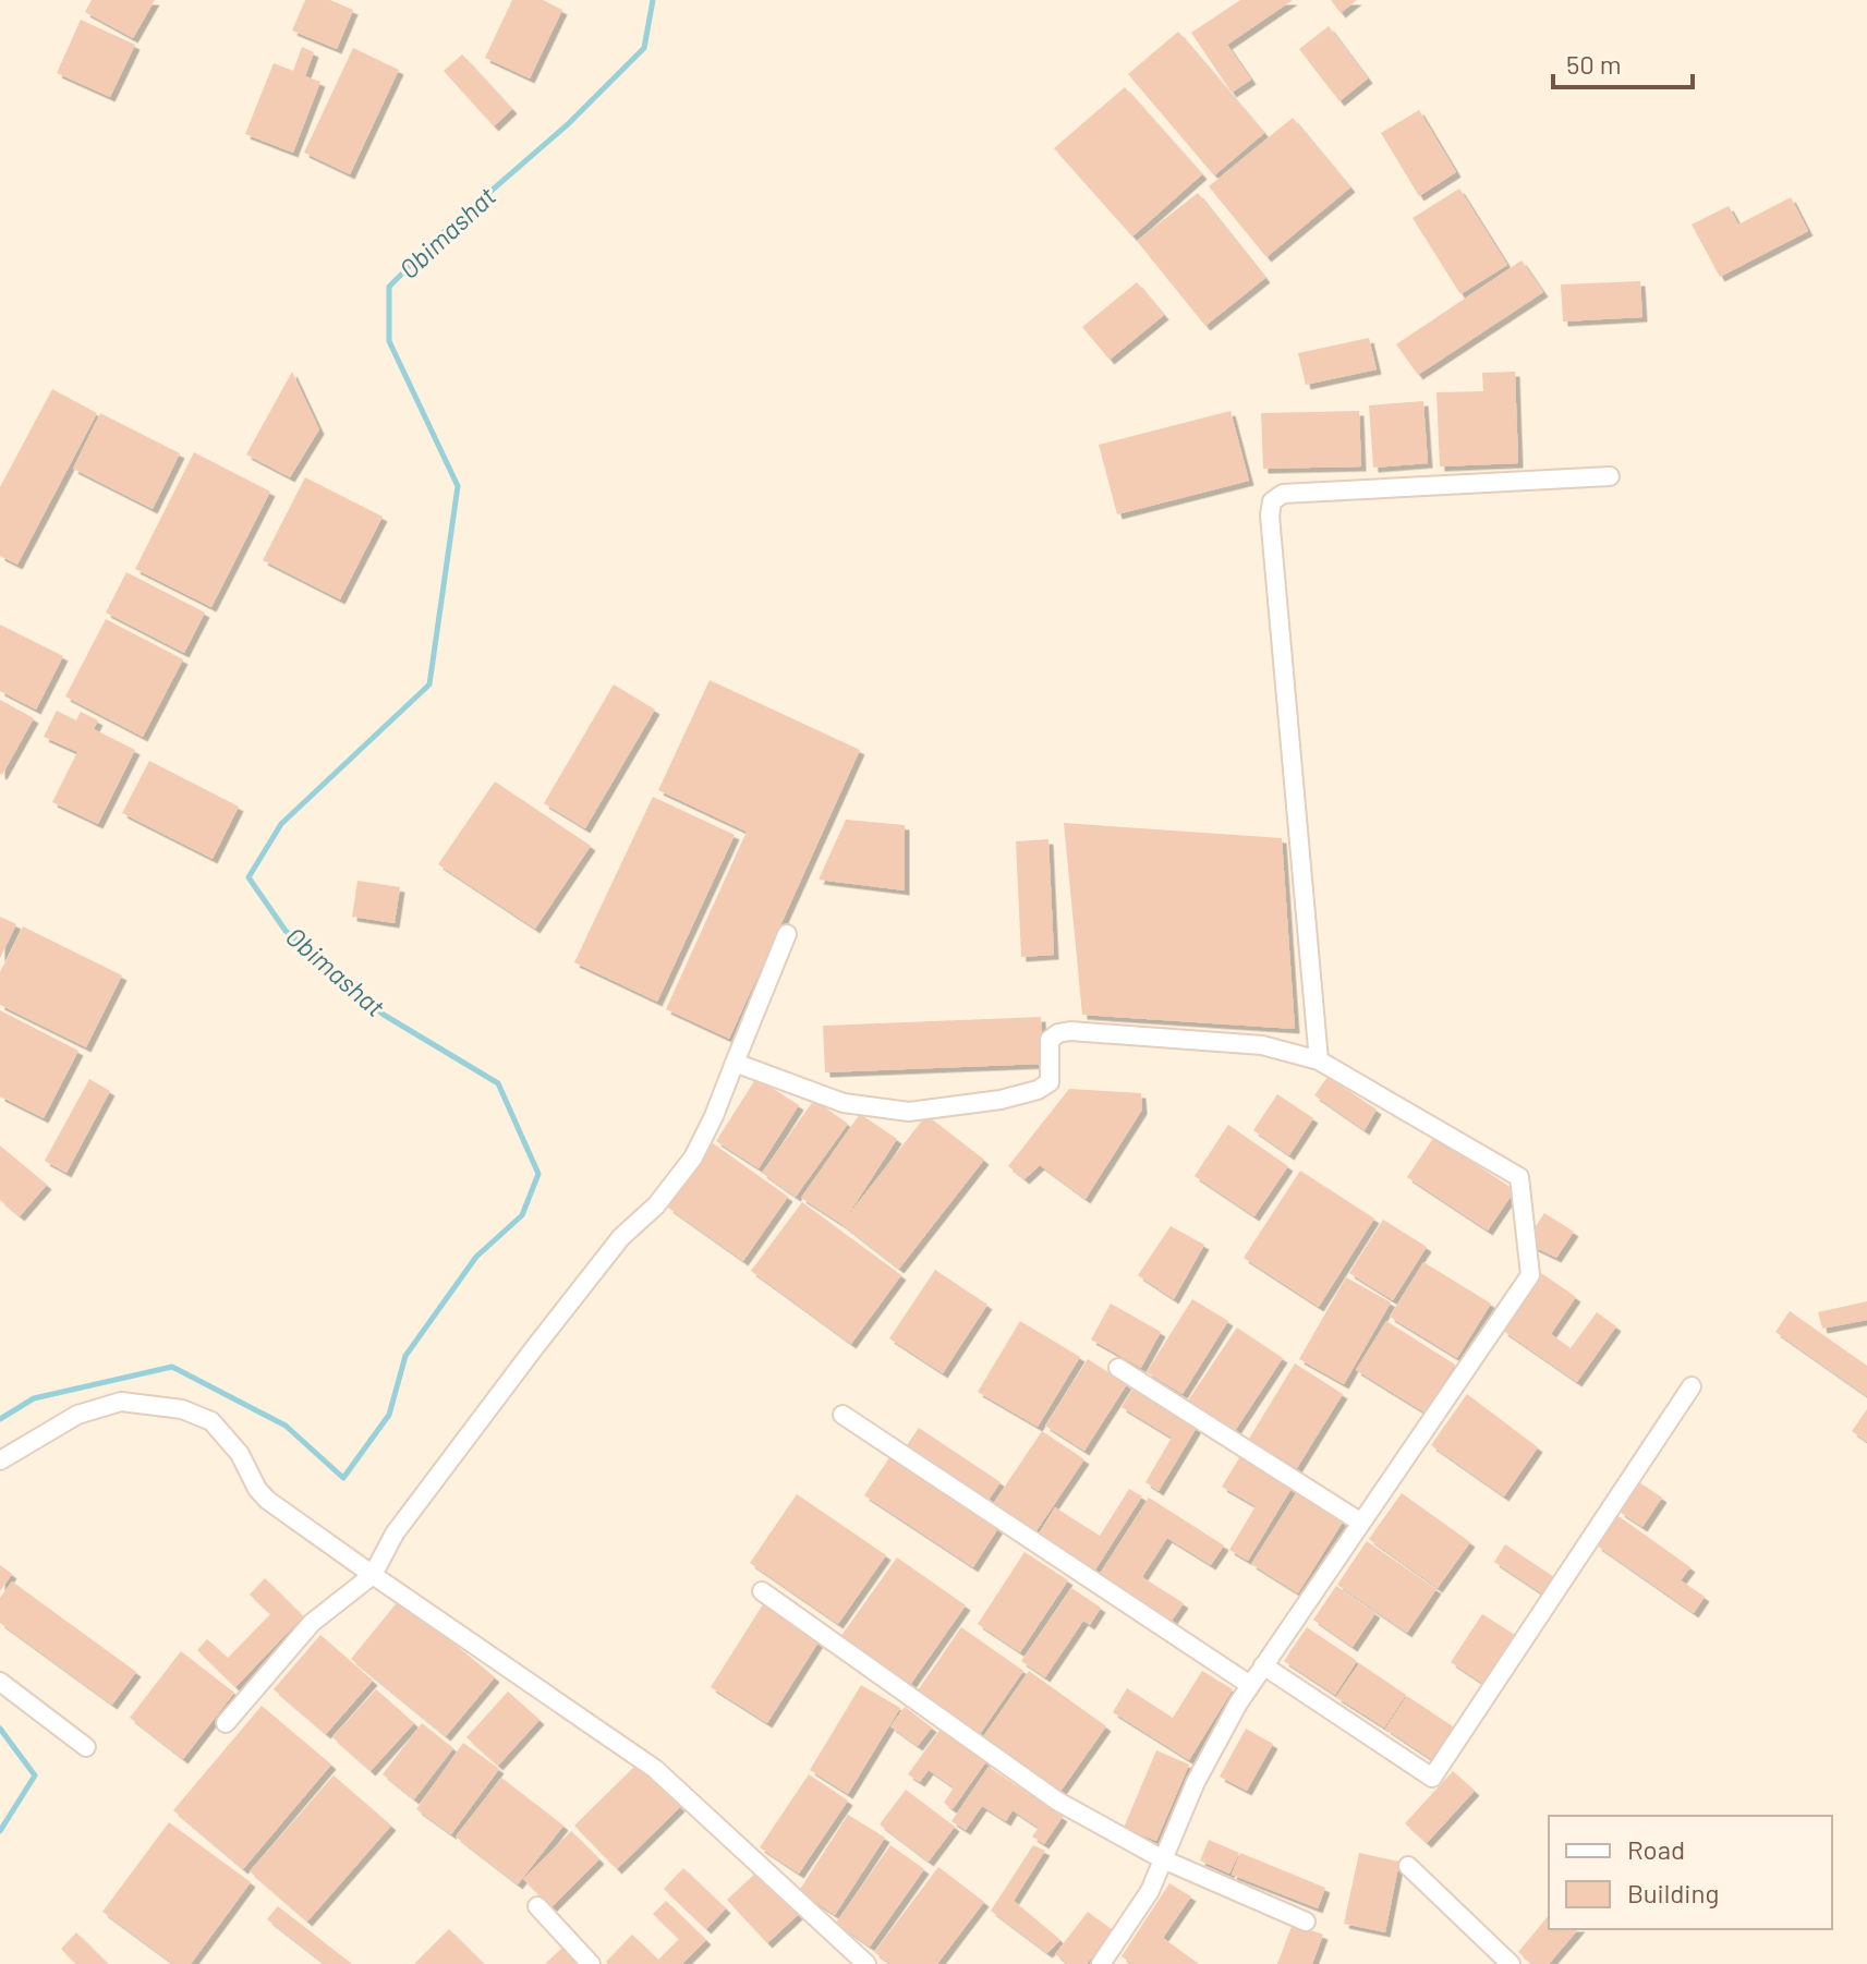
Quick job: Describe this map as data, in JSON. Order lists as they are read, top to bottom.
{
  "water": ["Obimashat"],
  "legend": ["Road", "Building"],
  "scale_bar": "50 m"
}
